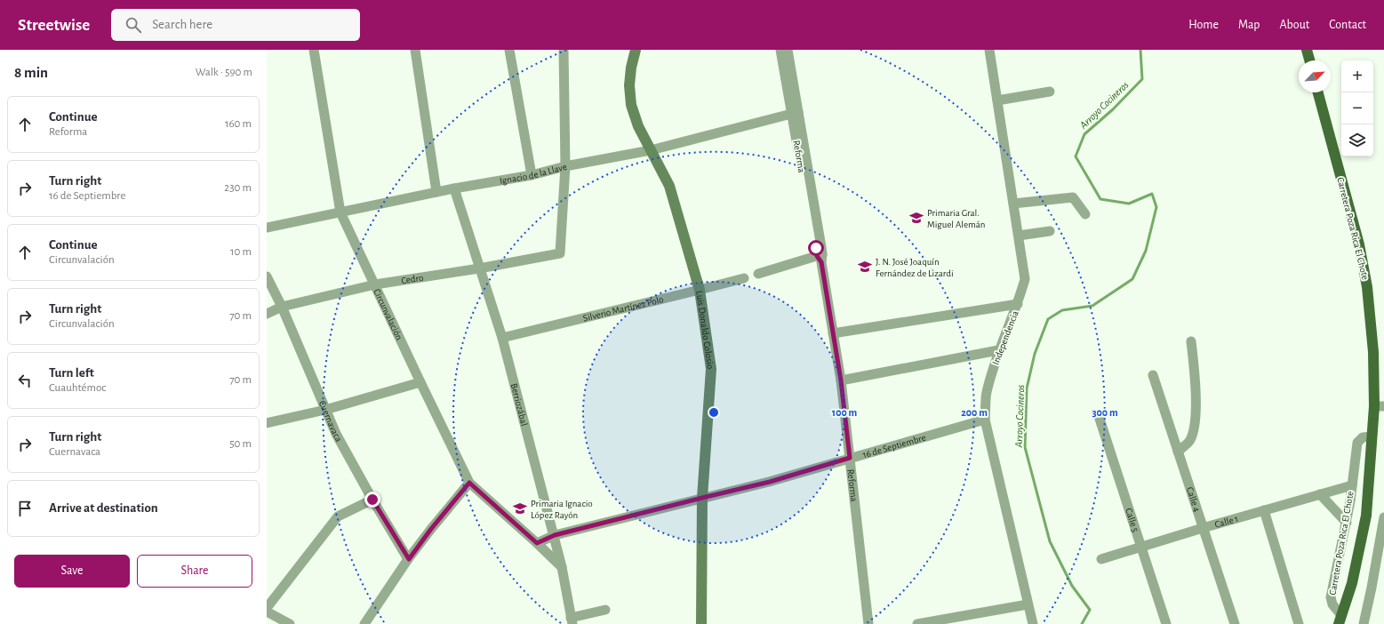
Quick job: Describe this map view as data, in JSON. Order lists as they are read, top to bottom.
{
  "streets": {
    "main road": ["Carretera Poza Rica El Chote", "Luis Donaldo Colosio"],
    "street": [
      "Reforma",
      "Ignacio de la Llave",
      "Cedro",
      "Silverio Martínez Polo",
      "Circunvalación",
      "Independencia",
      "Berriozábal",
      "Cuernavaca",
      "16 de Septiembre",
      "Calle 4",
      "Calle 5",
      "Calle 1"
    ]
  },
  "crossings": [
    ["Reforma", "Ignacio de la Llave"],
    ["Reforma", "16 de Septiembre"],
    ["Ignacio de la Llave", "Cedro"],
    ["Ignacio de la Llave", "Circunvalación"],
    ["Ignacio de la Llave", "Luis Donaldo Colosio"],
    ["Ignacio de la Llave", "Berriozábal"],
    ["Carretera Poza Rica El Chote", "Calle 1"],
    ["Cedro", "Circunvalación"],
    ["Cedro", "Berriozábal"],
    ["Cedro", "Cuernavaca"],
    ["Silverio Martínez Polo", "Luis Donaldo Colosio"],
    ["Silverio Martínez Polo", "Berriozábal"],
    ["Circunvalación", "Berriozábal"],
    ["Luis Donaldo Colosio", "16 de Septiembre"],
    ["Independencia", "16 de Septiembre"],
    ["Berriozábal", "16 de Septiembre"],
    ["Calle 4", "Calle 1"],
    ["Calle 5", "Calle 1"]
  ],
  "water": ["Arroyo Cocineros"],
  "places": {
    "school or university": ["Primaria Gral. Miguel Alemán", "J. N. José Joaquín Fernández de Lizardi", "Primaria Ignacio López Rayón"]
  },
  "north": "top right",
  "page": {
    "header": "Streetwise",
    "search": "Search here",
    "nav": [
      "Home",
      "Map",
      "About",
      "Contact"
    ],
    "heading": ["8 min", "Walk · 590 m"],
    "map_buttons": ["+", "−"],
    "list": [
      ["Continue", "Reforma", "160 m"],
      ["Turn right", "16 de Septiembre", "230 m"],
      ["Continue", "Circunvalación", "10 m"],
      ["Turn right", "Circunvalación", "70 m"],
      ["Turn left", "Cuauhtémoc", "70 m"],
      ["Turn right", "Cuernavaca", "50 m"],
      "Arrive at destination"
    ],
    "buttons": ["Save", "Share"]
  },
  "rings": ["100 m", "200 m", "300 m"]
}
